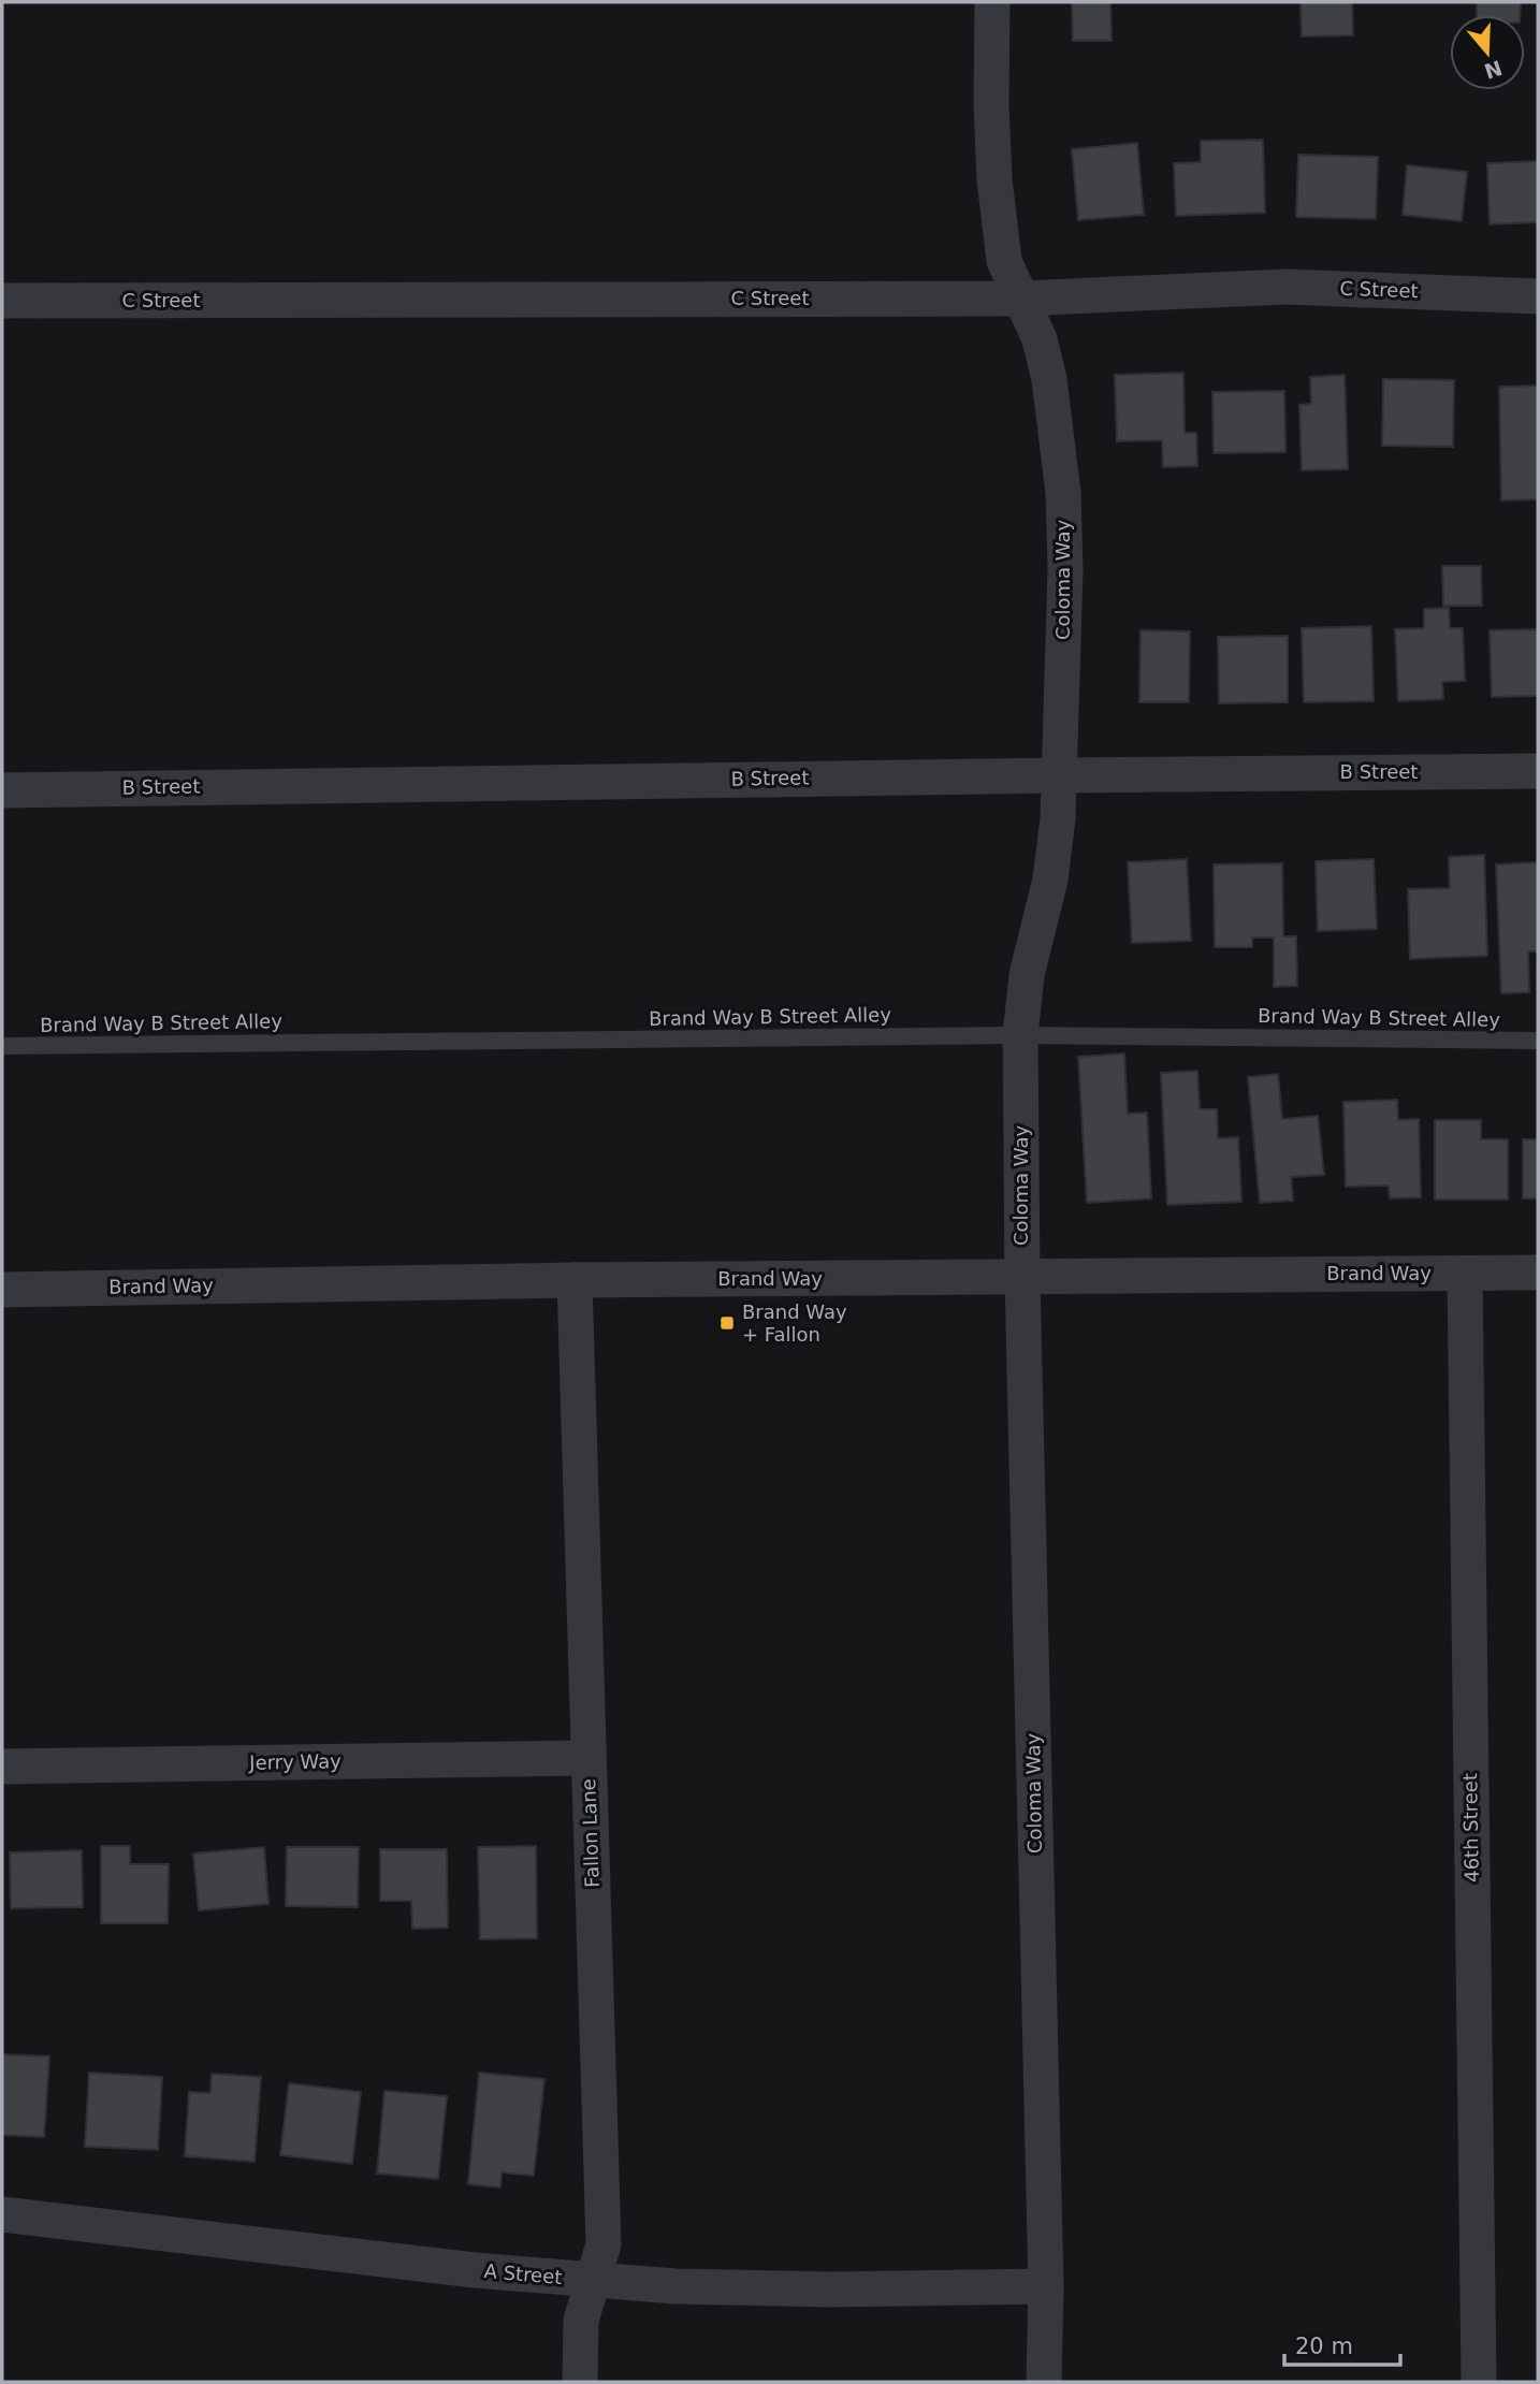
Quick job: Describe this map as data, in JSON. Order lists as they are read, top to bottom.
{
  "streets": {
    "street": [
      "C Street",
      "Coloma Way",
      "B Street",
      "Brand Way",
      "Jerry Way",
      "46th Street",
      "Fallon Lane",
      "A Street"
    ],
    "lane": ["Brand Way B Street Alley"]
  },
  "crossings": [
    ["C Street", "Coloma Way"],
    ["Coloma Way", "B Street"],
    ["Coloma Way", "Brand Way B Street Alley"],
    ["Coloma Way", "Brand Way"],
    ["Coloma Way", "A Street"],
    ["Brand Way", "46th Street"],
    ["Brand Way", "Fallon Lane"],
    ["Jerry Way", "Fallon Lane"],
    ["Fallon Lane", "A Street"]
  ],
  "places": {
    "transit": ["Brand Way + Fallon"]
  },
  "scale_bar": "20 m",
  "north": "bottom"
}
